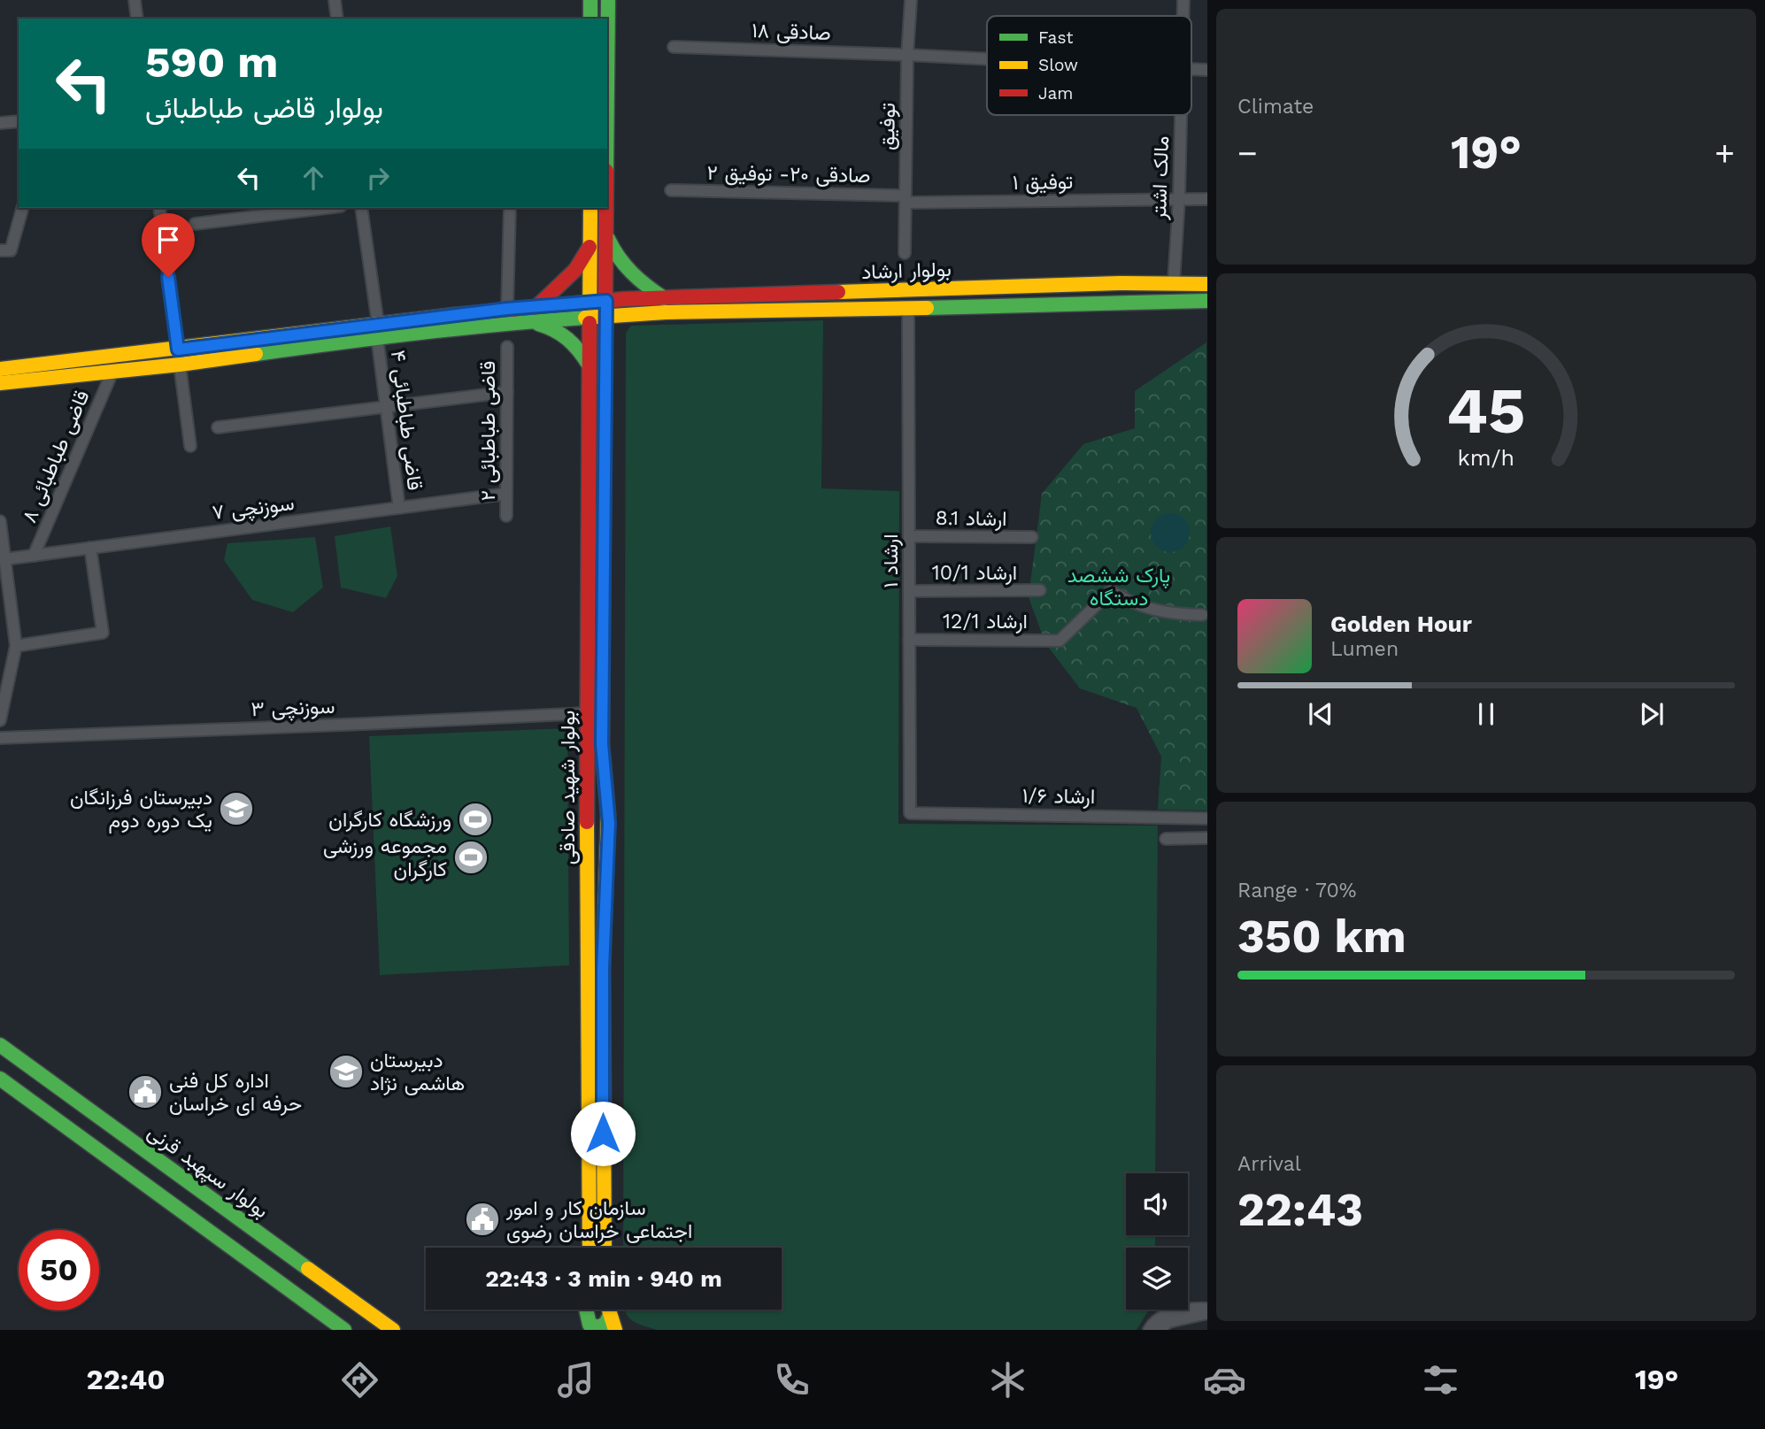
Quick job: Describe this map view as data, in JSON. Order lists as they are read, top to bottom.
{
  "streets": {
    "main road": ["بولوار ارشاد", "بولوار شهید صادقی", "بولوار سپهبد قرنی"],
    "street": [
      "صادقی ۱۸",
      "توفیق",
      "صادقی ۲۰- توفیق ۲",
      "مالک اشتر",
      "توفیق ۱",
      "قاضی طباطبائی ۴",
      "قاضی طباطبائی ۲",
      "قاضی طباطبائی ۸",
      "سوزنچی ۷",
      "ارشاد 8.1",
      "ارشاد ۱",
      "ارشاد 10/1",
      "ارشاد 12/1",
      "سوزنچی ۳",
      "ارشاد ۱/۶"
    ]
  },
  "crossings": [
    ["صادقی ۱۸", "توفیق"],
    ["توفیق", "صادقی ۲۰- توفیق ۲"],
    ["توفیق", "توفیق ۱"],
    ["صادقی ۲۰- توفیق ۲", "توفیق ۱"],
    ["مالک اشتر", "توفیق ۱"],
    ["مالک اشتر", "بولوار ارشاد"],
    ["بولوار ارشاد", "قاضی طباطبائی ۴"],
    ["بولوار ارشاد", "ارشاد ۱"],
    ["بولوار ارشاد", "بولوار شهید صادقی"],
    ["قاضی طباطبائی ۴", "سوزنچی ۷"],
    ["قاضی طباطبائی ۲", "سوزنچی ۷"],
    ["قاضی طباطبائی ۸", "سوزنچی ۷"],
    ["ارشاد 8.1", "ارشاد ۱"],
    ["ارشاد ۱", "ارشاد 10/1"],
    ["ارشاد ۱", "ارشاد 12/1"],
    ["ارشاد ۱", "ارشاد ۱/۶"],
    ["سوزنچی ۳", "بولوار شهید صادقی"]
  ],
  "parks": ["پارک‌ ششصد دستگاه"],
  "places": {
    "school or university": ["دبیرستان فرزانگان یک دوره دوم", "دبیرستان هاشمی نژاد"],
    "sports": ["ورزشگاه کارگران", "مجموعه ورزشی کارگران"],
    "public building": ["اداره کل فنی حرفه ای خراسان", "سازمان کار و امور اجتماعی خراسان رضوی"]
  },
  "legend": ["Fast", "Slow", "Jam"],
  "page": {
    "tile": [
      "Climate",
      ["Range · 70%", "350 km"],
      ["Arrival", "22:43"]
    ],
    "turn": ["590 m", "بولوار قاضی طباطبائی"],
    "heat": ["−", "19°", "+"],
    "song": ["Golden Hour", "Lumen"],
    "limit": "50",
    "trip": "22:43 · 3 min · 940 m",
    "tabs": ["22:40", "19°"],
    "gauge": ["45", "km/h"]
  }
}
